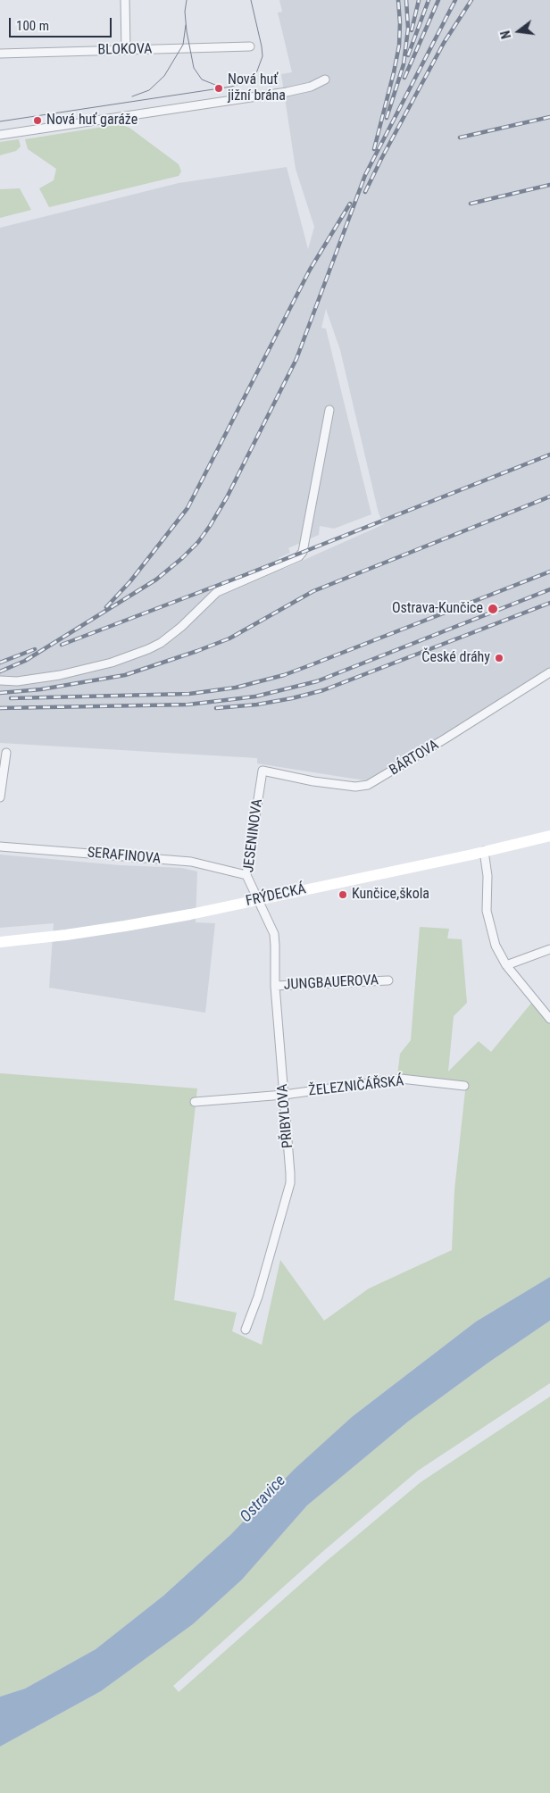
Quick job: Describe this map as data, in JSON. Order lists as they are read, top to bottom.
{
  "streets": {
    "main road": ["FRÝDECKÁ"],
    "street": [
      "BLOKOVA",
      "BÁRTOVA",
      "JESENINOVA",
      "SERAFINOVA",
      "JUNGBAUEROVA",
      "ŽELEZNIČÁŘSKÁ",
      "PŘIBYLOVA"
    ]
  },
  "crossings": [
    ["BÁRTOVA", "JESENINOVA"],
    ["JESENINOVA", "SERAFINOVA"],
    ["JESENINOVA", "FRÝDECKÁ"],
    ["JESENINOVA", "PŘIBYLOVA"],
    ["FRÝDECKÁ", "PŘIBYLOVA"],
    ["JUNGBAUEROVA", "PŘIBYLOVA"],
    ["ŽELEZNIČÁŘSKÁ", "PŘIBYLOVA"]
  ],
  "water": ["Ostravice"],
  "places": [
    "Nová huť jižní brána",
    "Nová huť garáže",
    "Ostrava-Kunčice",
    "České dráhy",
    "Kunčice,škola"
  ],
  "scale_bar": "100 m",
  "north": "left"
}
